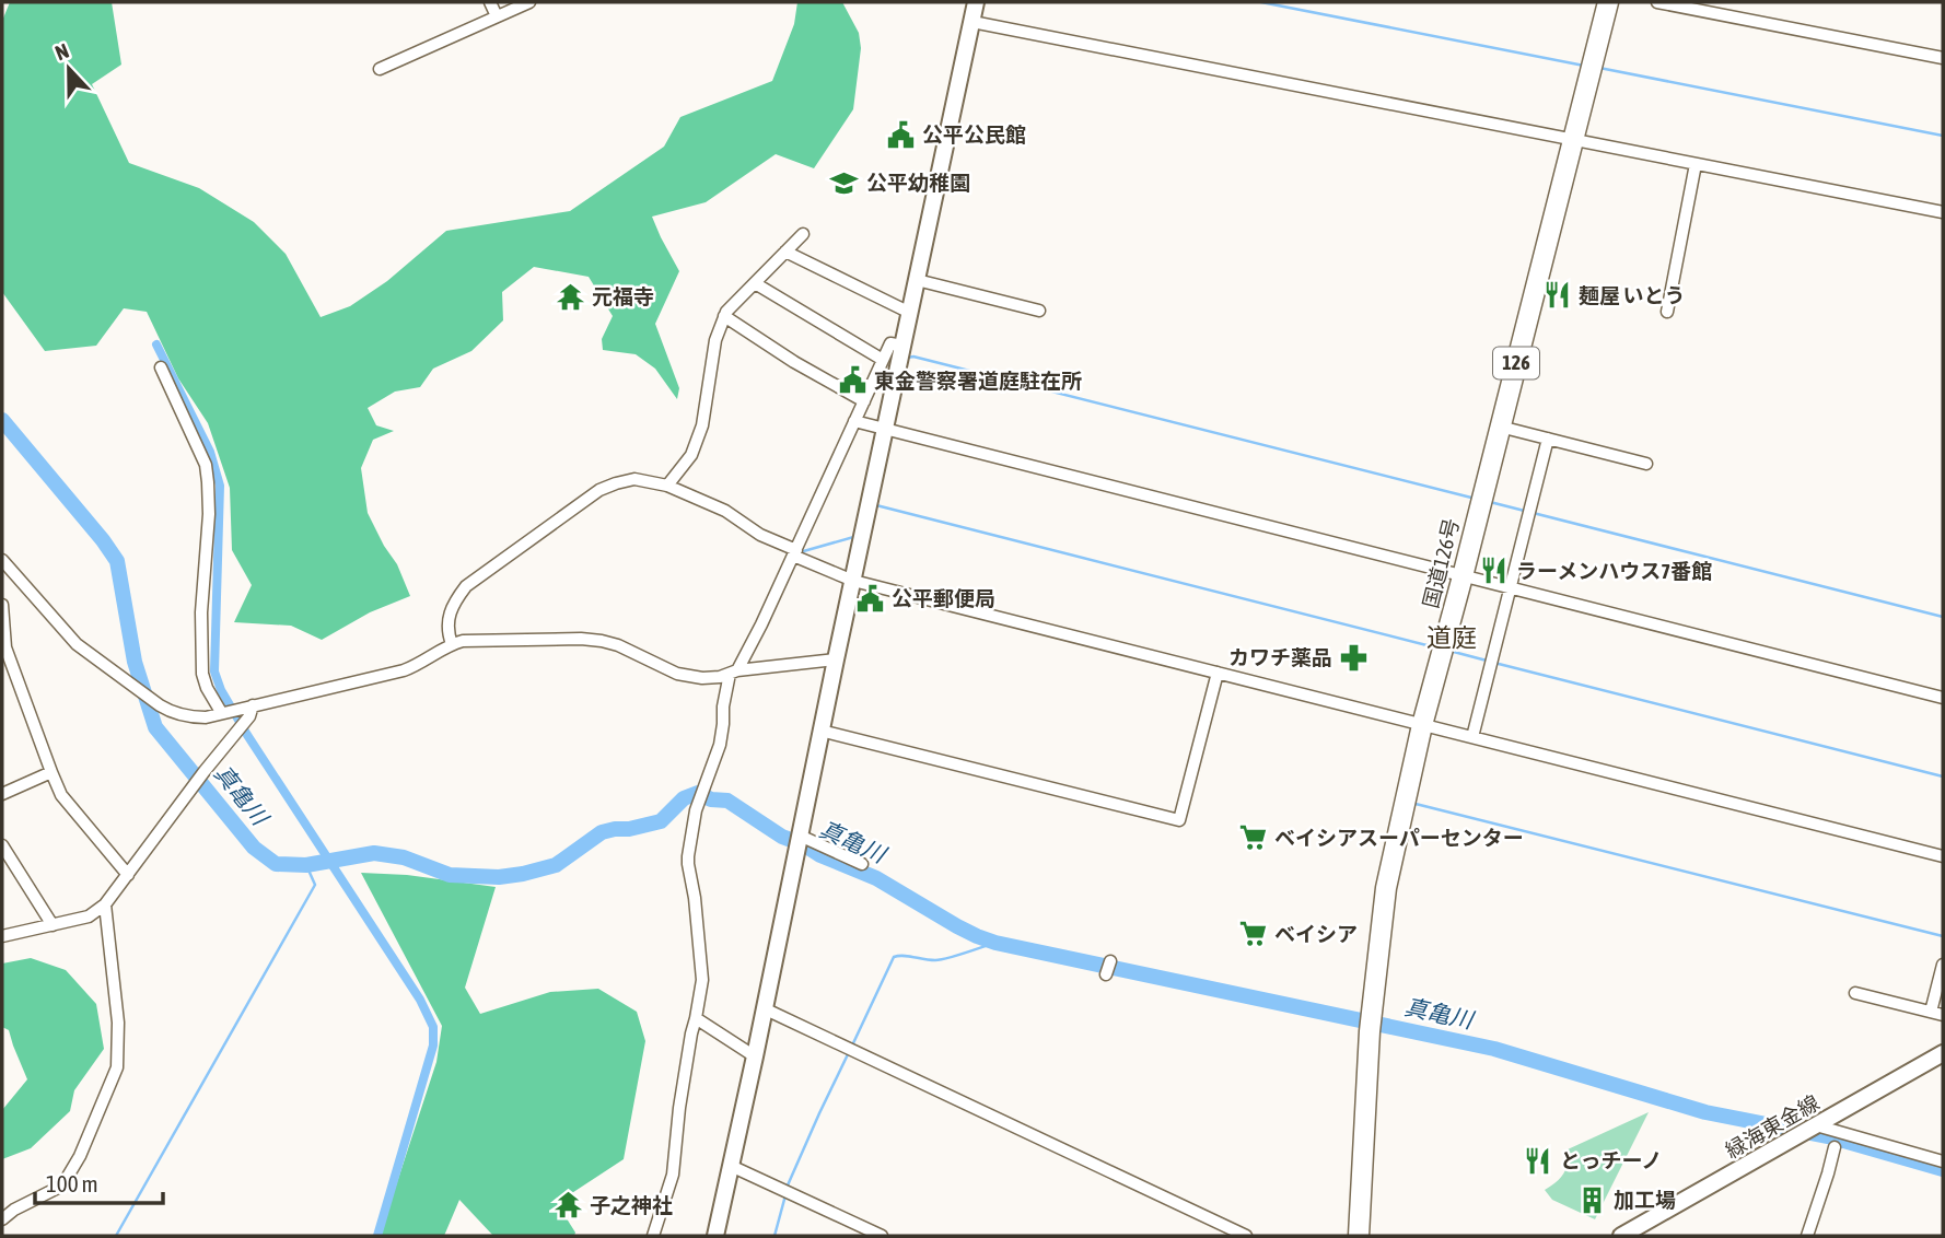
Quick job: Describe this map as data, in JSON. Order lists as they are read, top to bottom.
{
  "streets": {
    "highway": ["126", "国道126号"],
    "street": ["緑海東金線"]
  },
  "districts": ["道庭"],
  "water": ["真亀川"],
  "places": {
    "public building": ["公平公民館", "東金警察署道庭駐在所", "公平郵便局"],
    "school or university": ["公平幼稚園"],
    "restaurant": ["麺屋 いとう", "ラーメンハウス7番館", "とっチーノ"],
    "temple": ["元福寺", "子之神社"],
    "pharmacy": ["カワチ薬品"],
    "supermarket": ["ベイシアスーパーセンター", "ベイシア"],
    "building": ["加工場"]
  },
  "scale_bar": "100 m",
  "north": "top"
}
